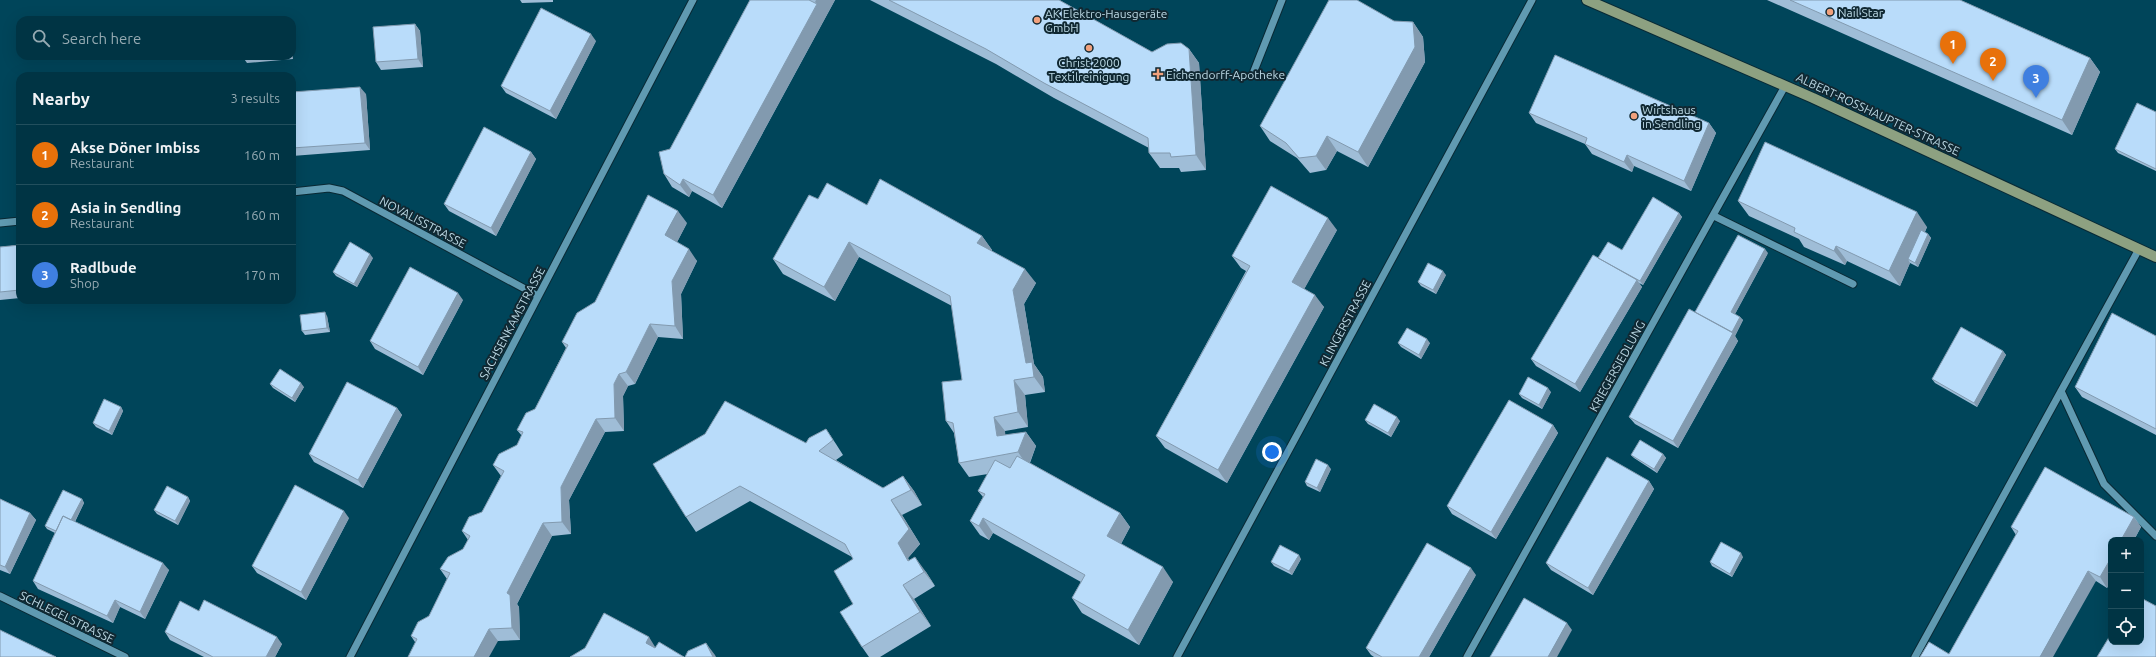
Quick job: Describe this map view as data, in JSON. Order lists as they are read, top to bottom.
{
  "streets": {
    "main road": ["ALBERT-ROSSHAUPTER-STRASSE"],
    "street": [
      "NOVALISSTRASSE",
      "SACHSENKAMSTRASSE",
      "KLINGERSTRASSE",
      "KRIEGERSIEDLUNG",
      "SCHLEGELSTRASSE"
    ]
  },
  "crossings": [
    ["ALBERT-ROSSHAUPTER-STRASSE", "KRIEGERSIEDLUNG"],
    ["NOVALISSTRASSE", "SACHSENKAMSTRASSE"]
  ],
  "places": {
    "other": [
      "Nail Star",
      "AK Elektro-Hausgeräte GmbH",
      "Christ 2000 Textilreinigung",
      "Wirtshaus in Sendling"
    ],
    "health": ["Eichendorff-Apotheke"]
  },
  "page": {
    "search": "Search here",
    "pins": ["1", "2", "3"],
    "heading": ["Nearby", "3 results"],
    "list": [
      {
        "mark": "1",
        "name": "Akse Döner Imbiss",
        "note": "Restaurant",
        "value": "160 m"
      },
      {
        "mark": "2",
        "name": "Asia in Sendling",
        "note": "Restaurant",
        "value": "160 m"
      },
      {
        "mark": "3",
        "name": "Radlbude",
        "note": "Shop",
        "value": "170 m"
      }
    ],
    "map_buttons": ["+", "−"]
  }
}
